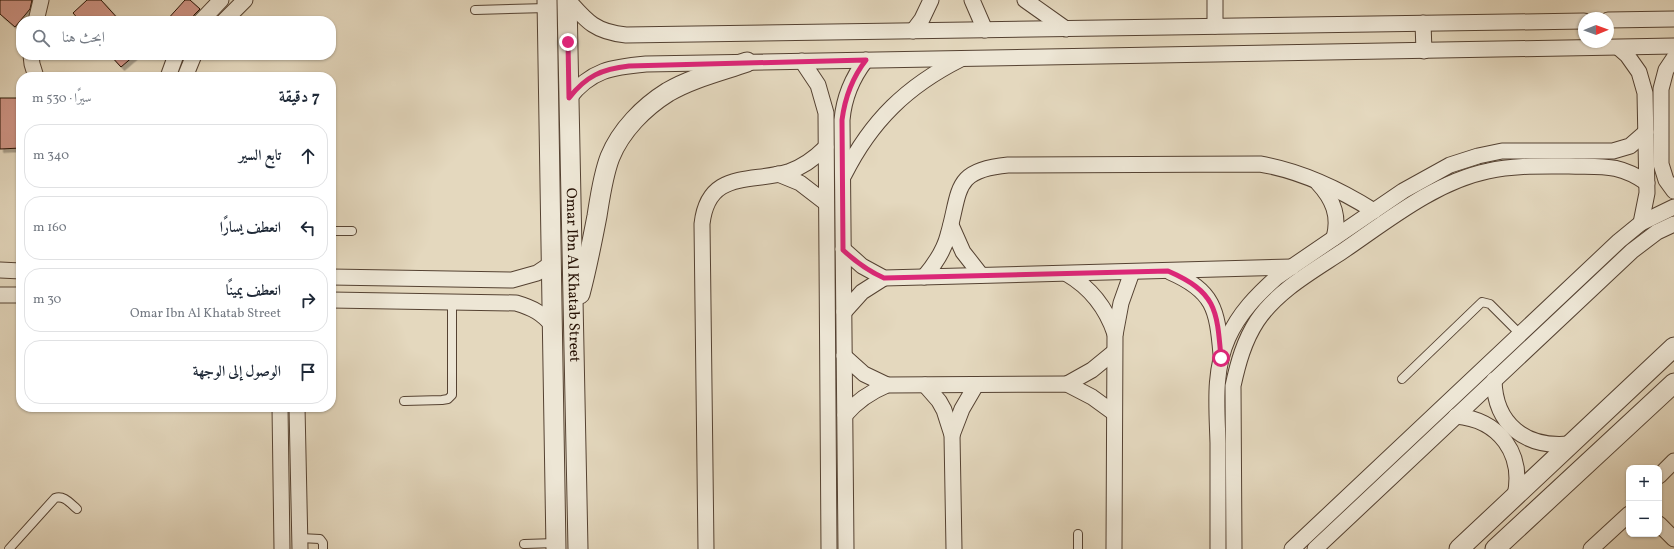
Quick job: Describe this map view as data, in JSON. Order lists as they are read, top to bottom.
{
  "streets": {
    "street": ["Omar Ibn Al Khatab Street"]
  },
  "north": "right",
  "page": {
    "search": "ابحث هنا",
    "heading": ["7 دقيقة", "سيرًا · 530 m"],
    "list": [
      ["تابع السير", "340 m"],
      ["انعطف يسارًا", "160 m"],
      ["انعطف يمينًا", "Omar Ibn Al Khatab Street", "30 m"],
      "الوصول إلى الوجهة"
    ],
    "map_buttons": ["+", "−"]
  }
}
